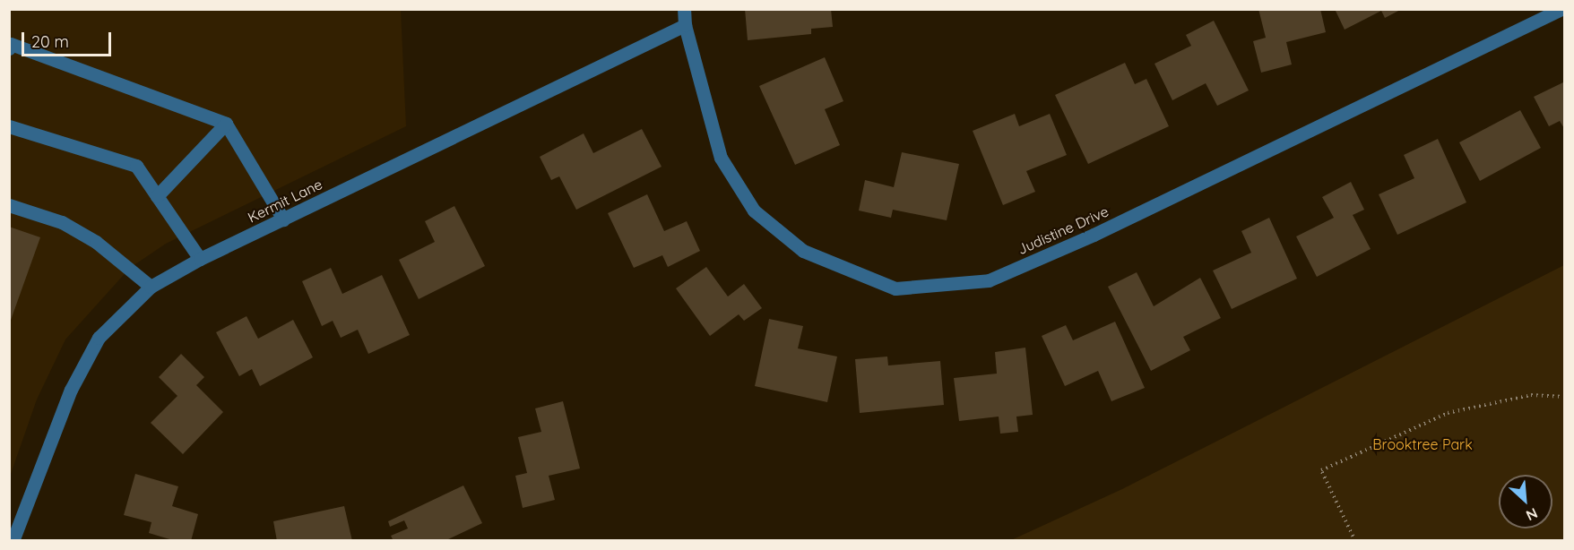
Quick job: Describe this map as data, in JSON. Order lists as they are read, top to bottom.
{
  "streets": {
    "street": ["Kermit Lane", "Judistine Drive"]
  },
  "crossings": [
    ["Kermit Lane", "Judistine Drive"]
  ],
  "parks": ["Brooktree Park"],
  "scale_bar": "20 m",
  "north": "bottom right"
}
